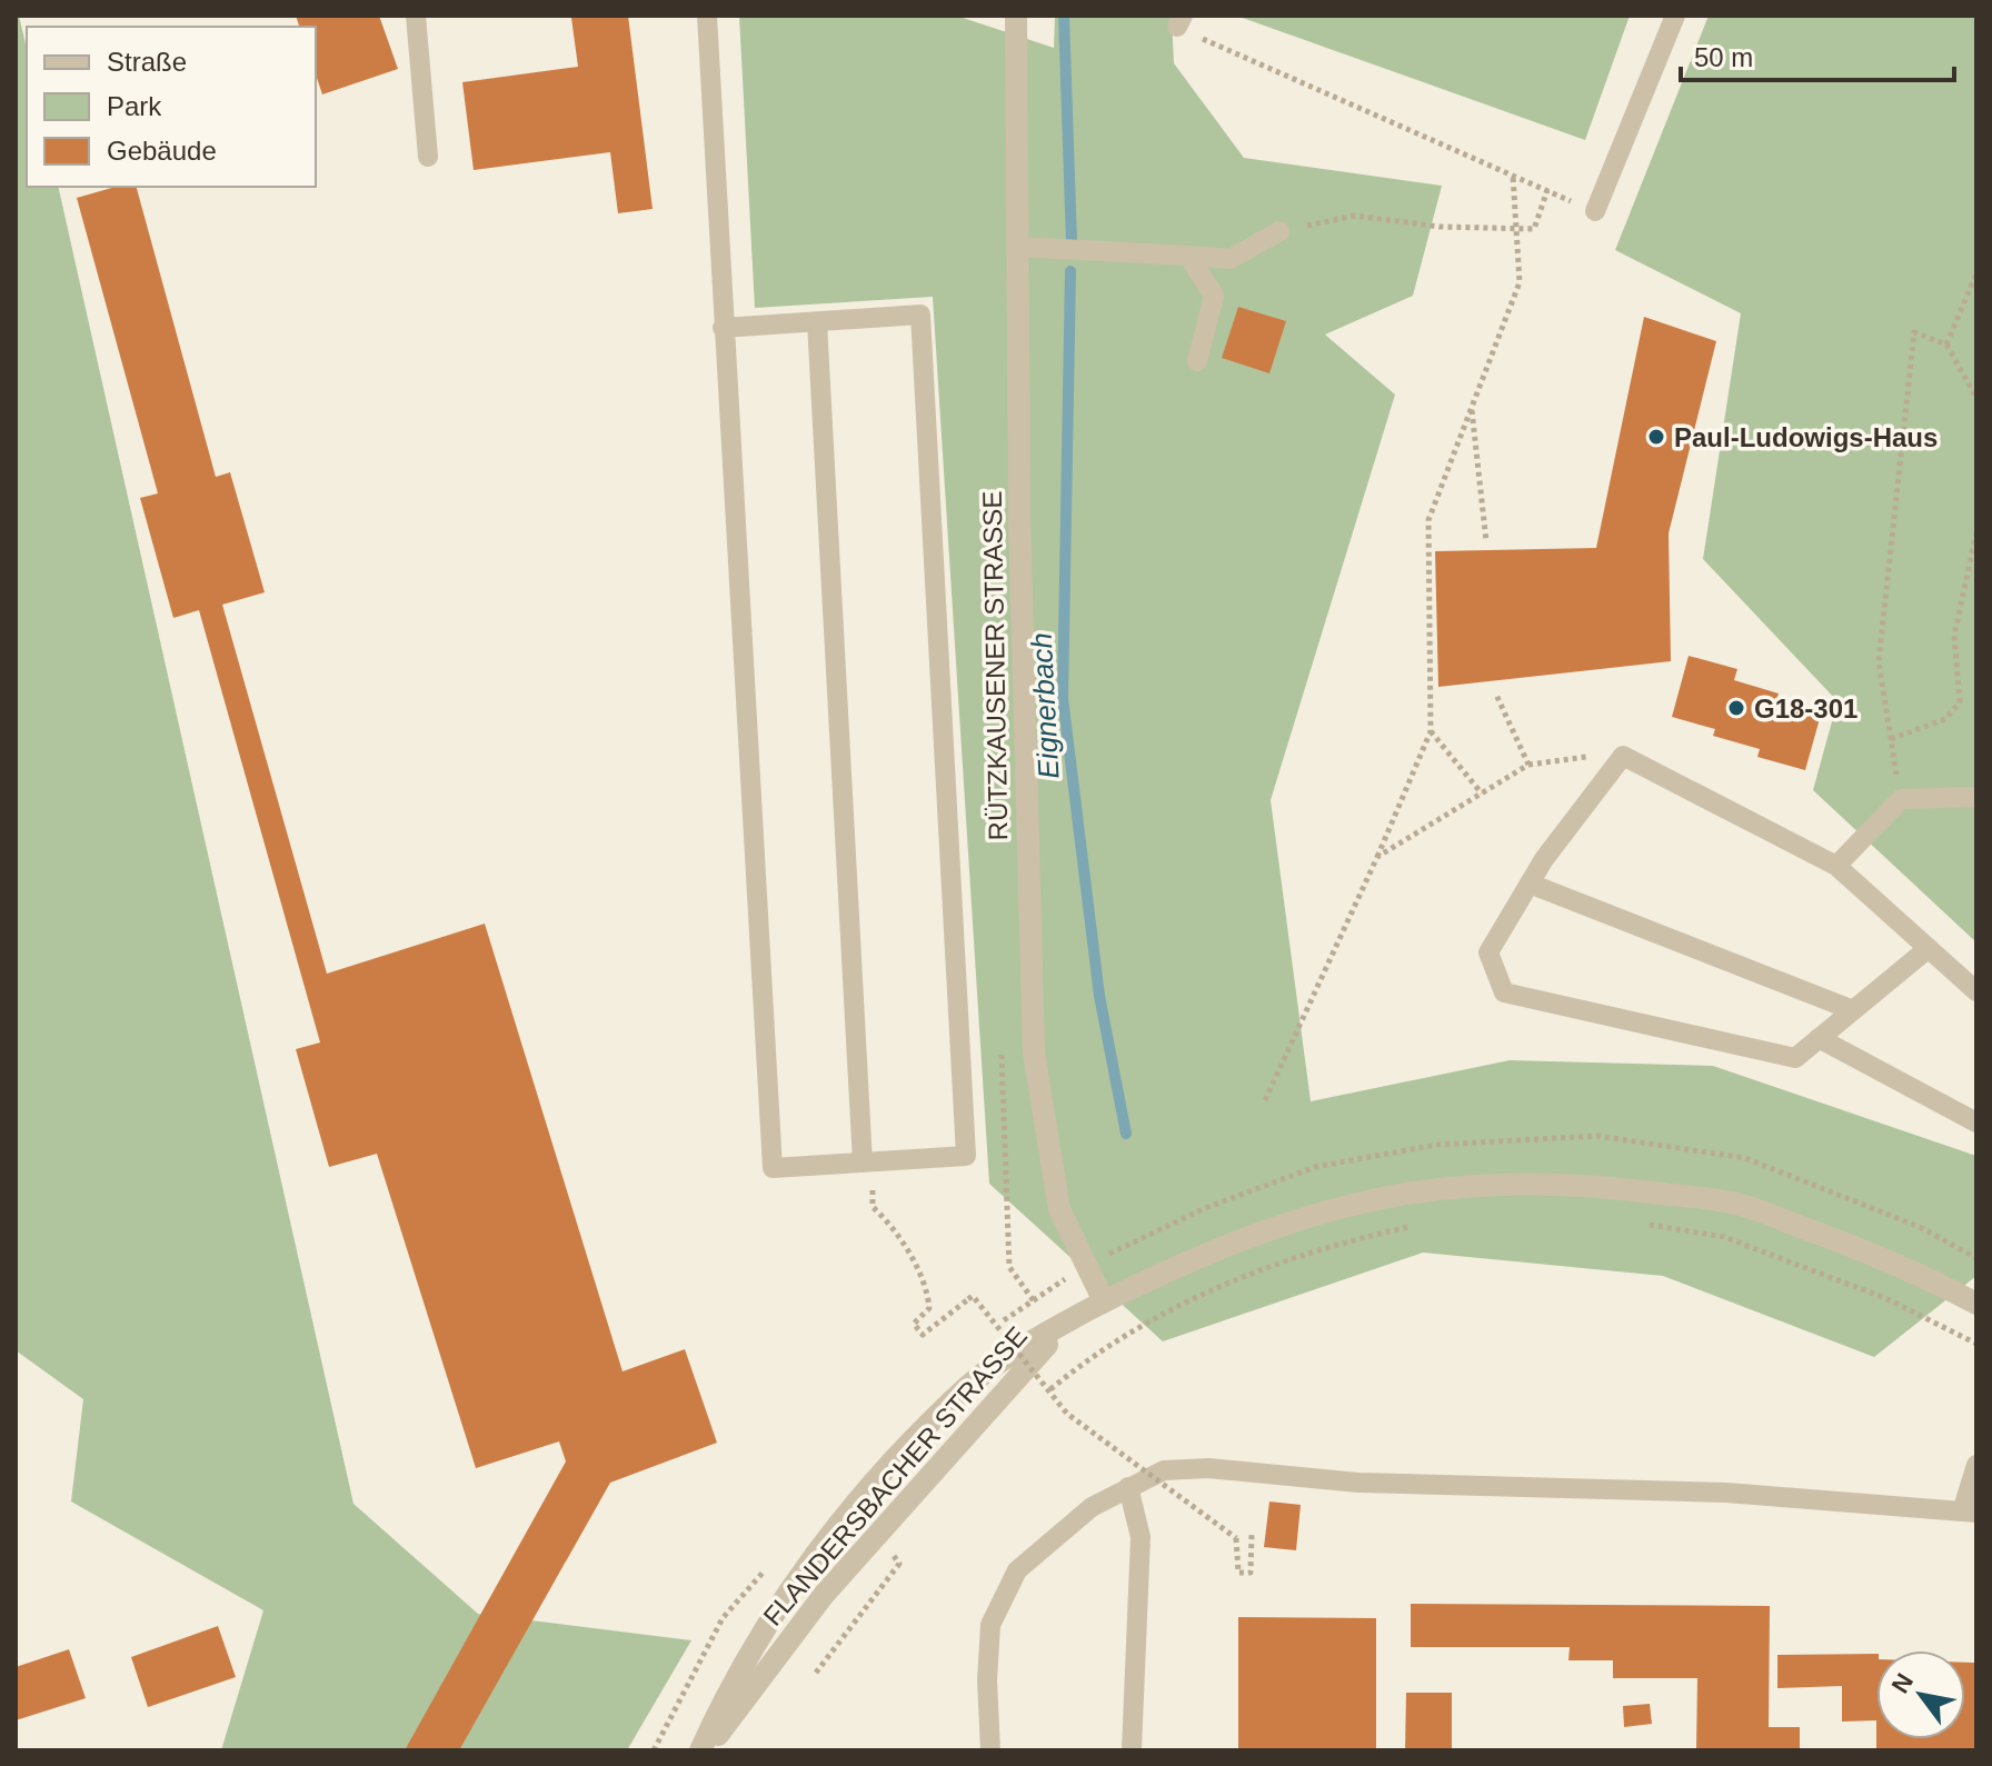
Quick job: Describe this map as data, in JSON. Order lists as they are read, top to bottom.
{
  "streets": {
    "street": ["RÜTZKAUSENER STRASSE", "FLANDERSBACHER STRASSE"]
  },
  "crossings": [
    ["RÜTZKAUSENER STRASSE", "FLANDERSBACHER STRASSE"]
  ],
  "water": ["Eignerbach"],
  "places": ["Paul-Ludowigs-Haus", "G18-301"],
  "legend": ["Straße", "Park", "Gebäude"],
  "scale_bar": "50 m",
  "north": "top left"
}
